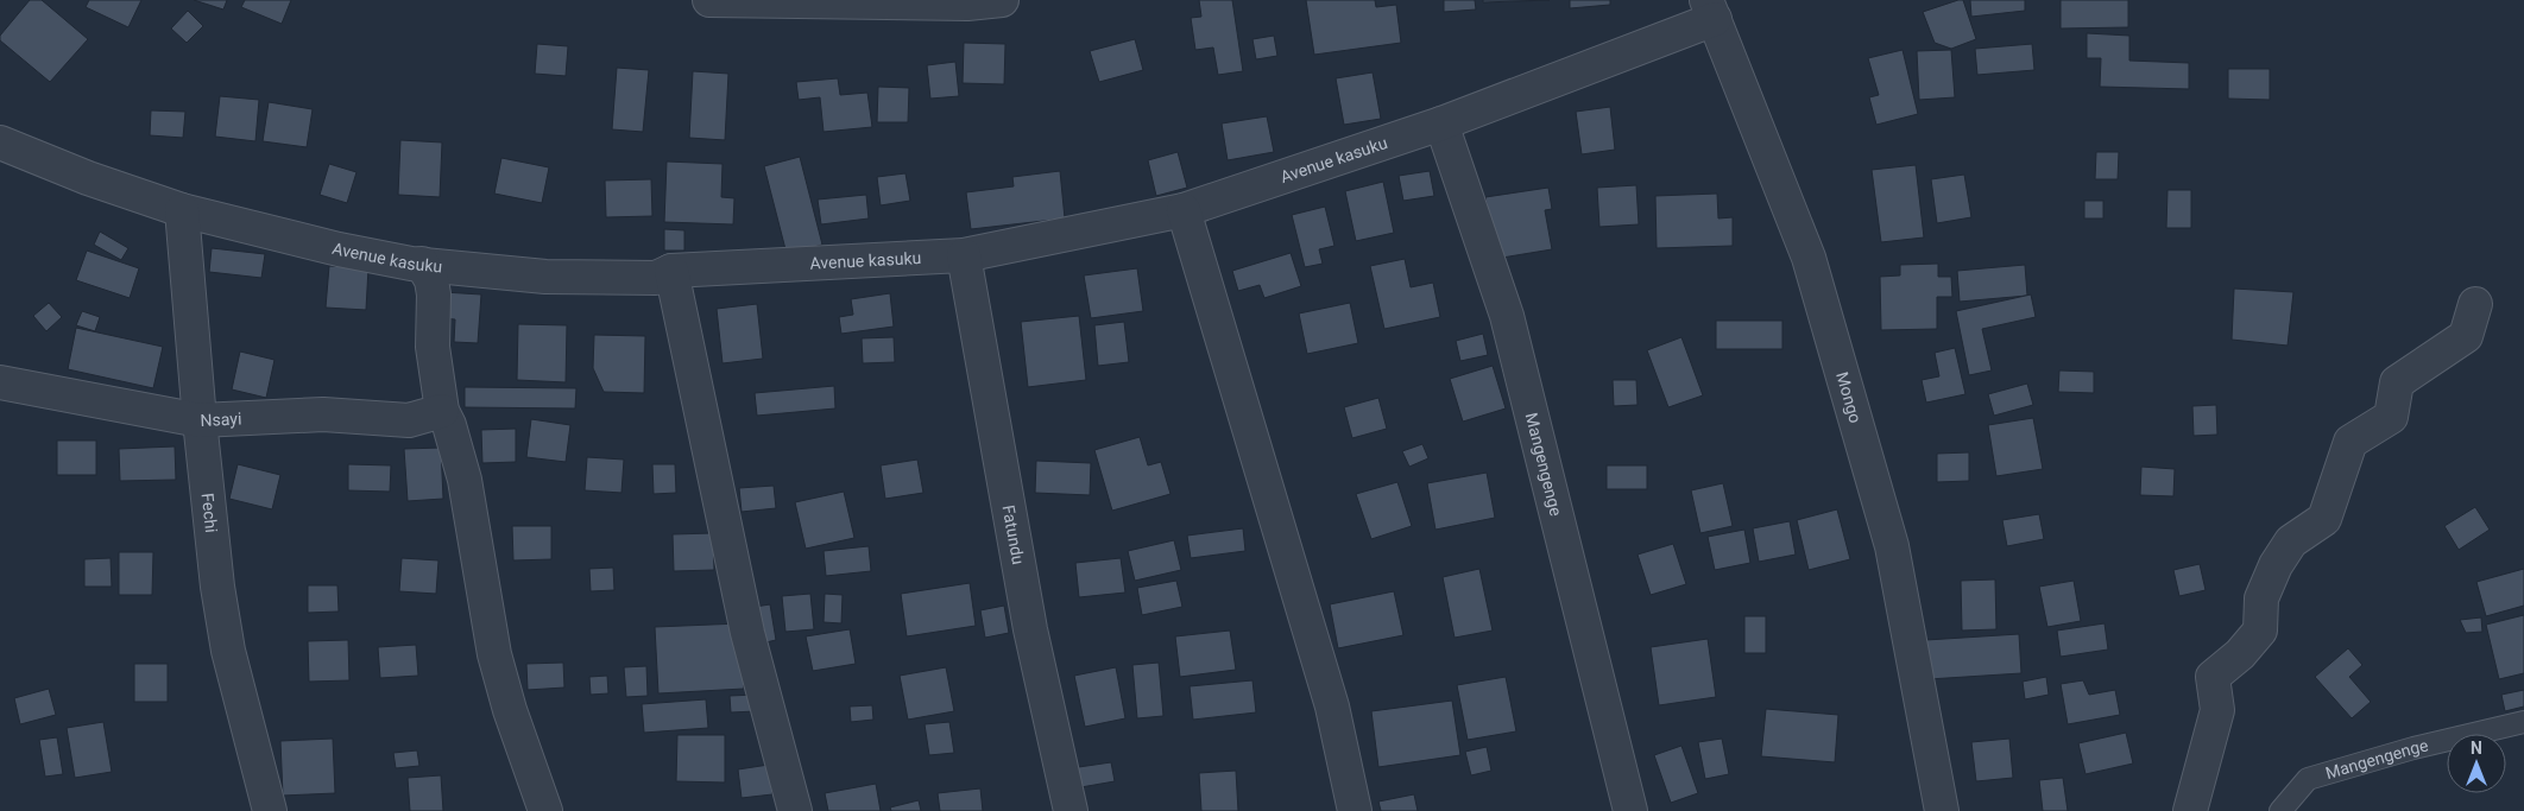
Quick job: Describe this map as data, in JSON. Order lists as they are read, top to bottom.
{
  "streets": {
    "street": [
      "Avenue kasuku",
      "Mongo",
      "Nsayi",
      "Mangengenge",
      "Fechi",
      "Fatundu"
    ]
  },
  "crossings": [
    ["Avenue kasuku", "Mongo"],
    ["Avenue kasuku", "Mangengenge"],
    ["Avenue kasuku", "Fechi"],
    ["Avenue kasuku", "Fatundu"],
    ["Nsayi", "Fechi"]
  ],
  "north": "top"
}
